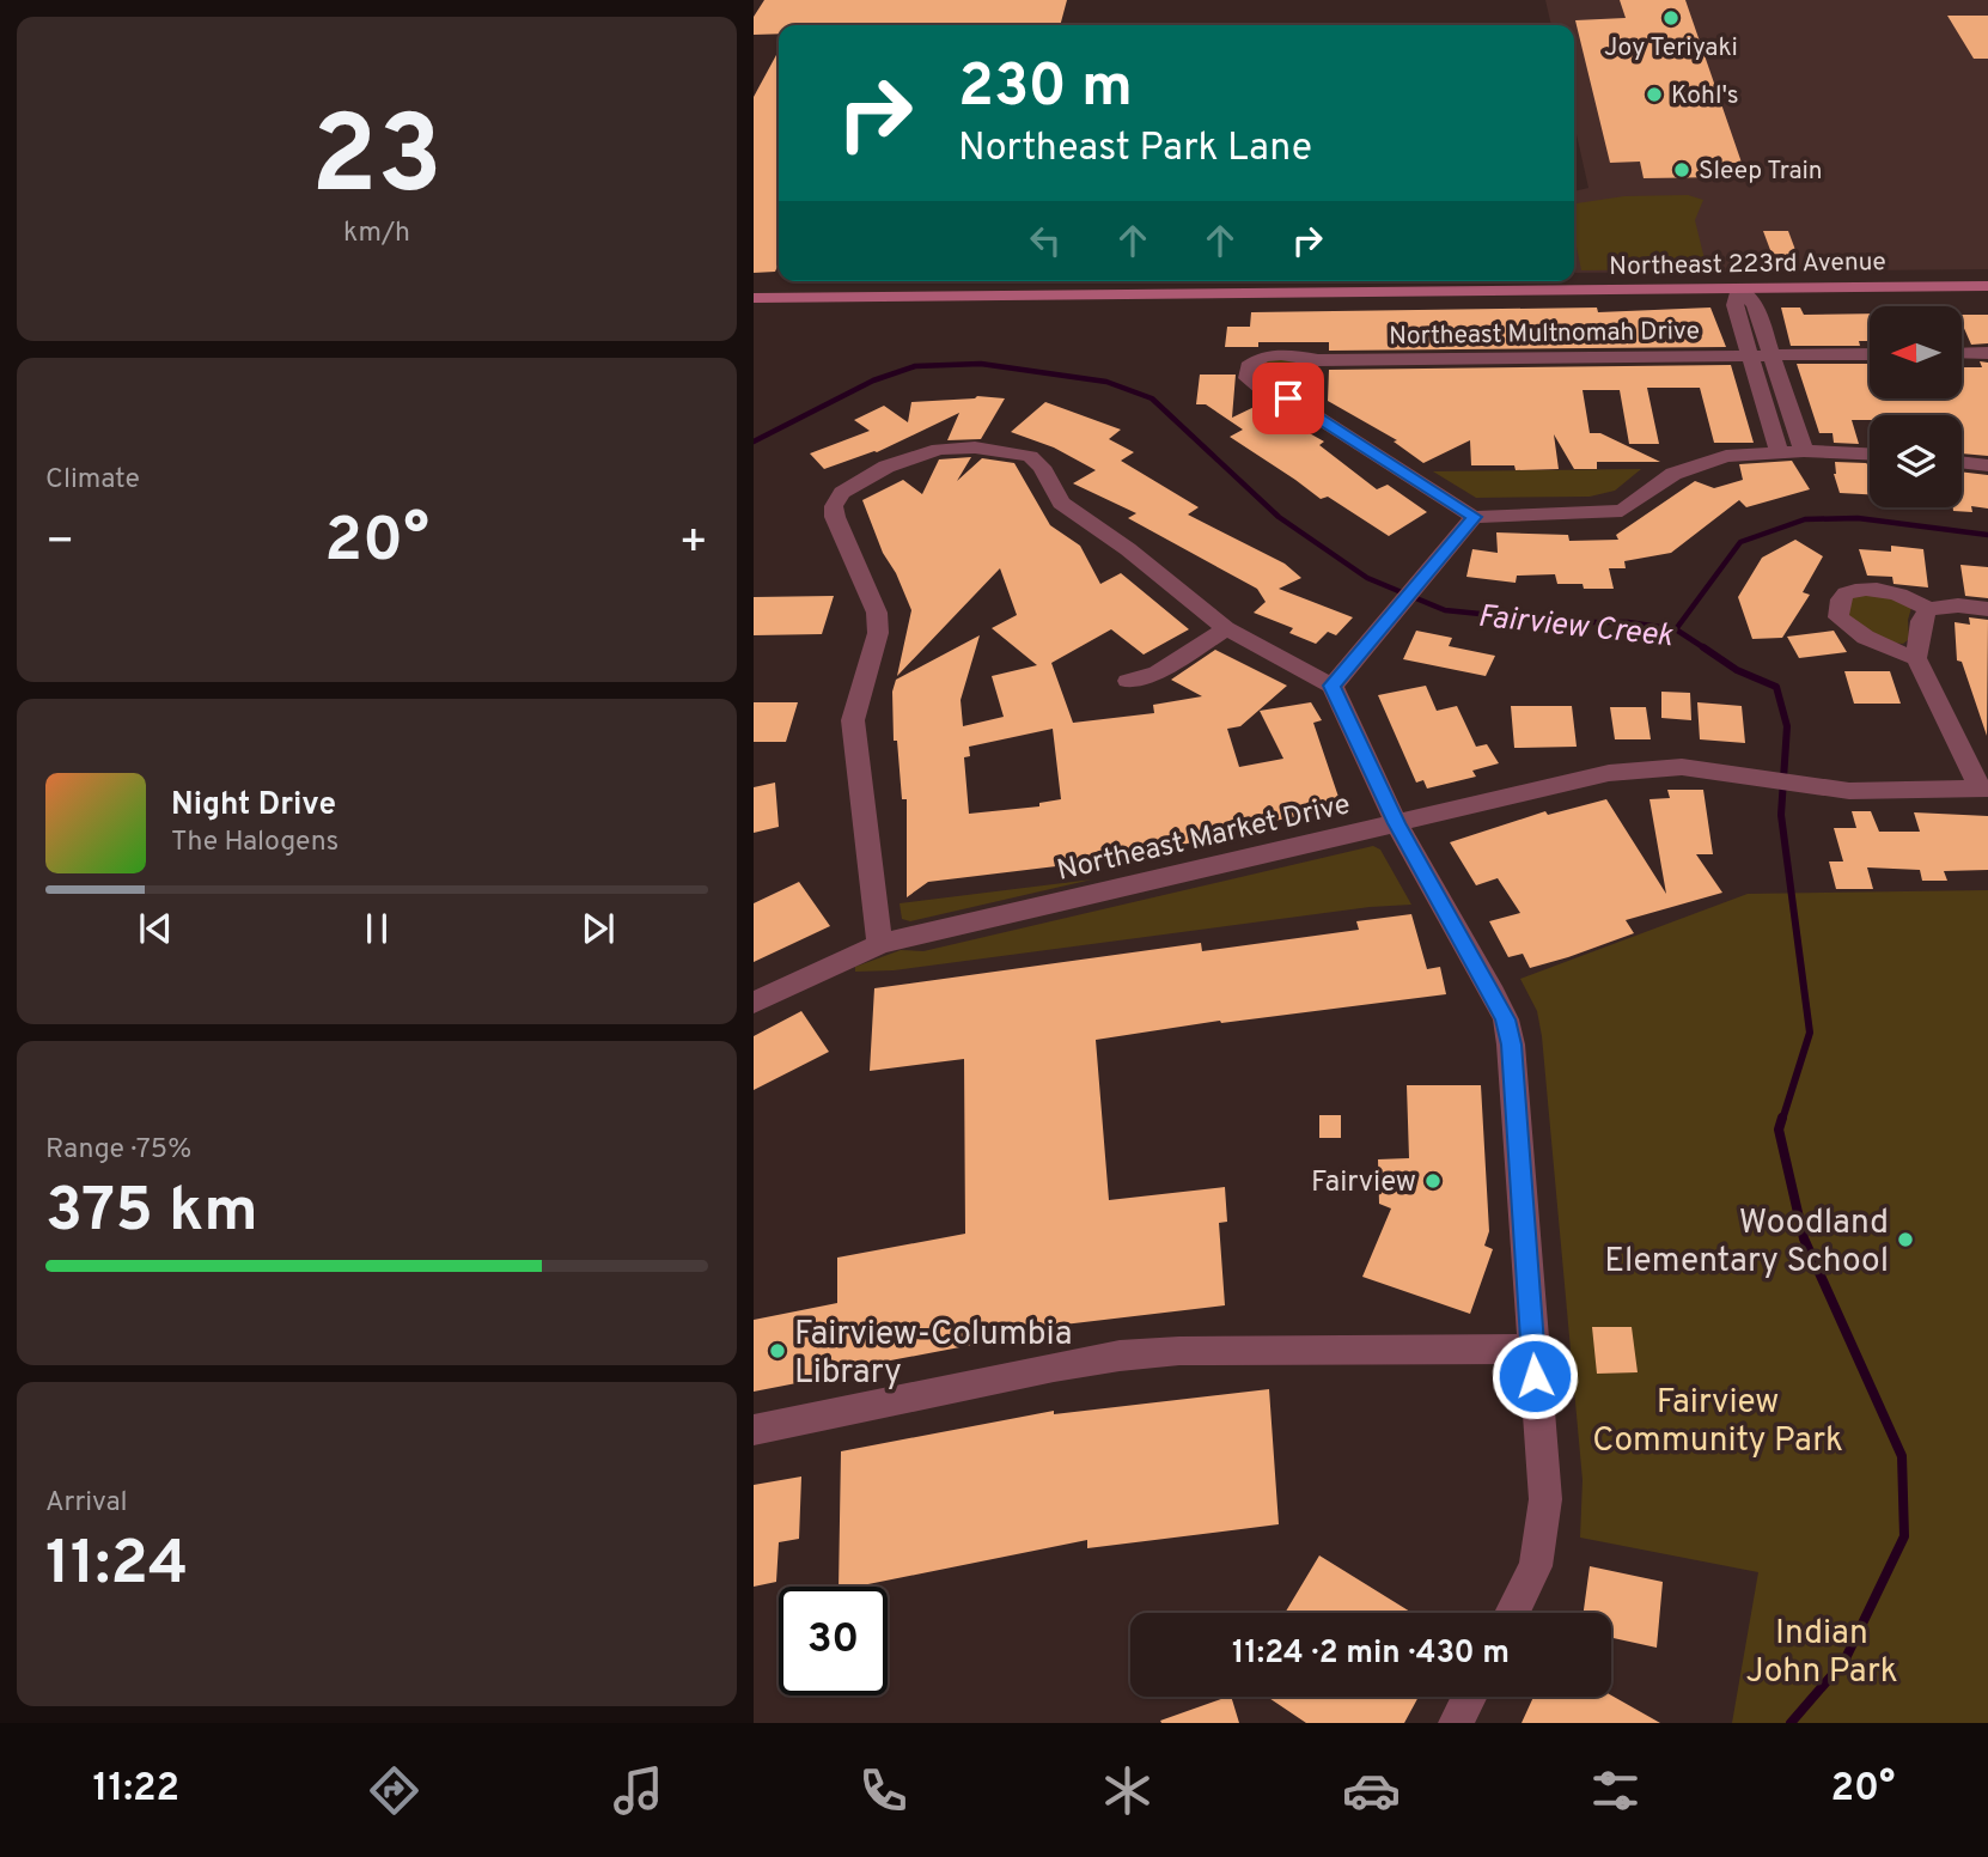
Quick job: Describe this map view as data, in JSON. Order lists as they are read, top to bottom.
{
  "streets": {
    "main road": ["Northeast 223rd Avenue"],
    "street": ["Northeast Multnomah Drive", "Northeast Market Drive"]
  },
  "water": ["Fairview Creek"],
  "parks": ["Fairview Community Park", "Indian John Park"],
  "places": [
    "Joy Teriyaki",
    "Kohl's",
    "Sleep Train",
    "Fairview",
    "Woodland Elementary School",
    "Fairview-Columbia Library"
  ],
  "north": "left",
  "page": {
    "tile": [
      ["23", "km/h"],
      "Climate",
      ["Range · 75%", "375 km"],
      ["Arrival", "11:24"]
    ],
    "turn": ["230 m", "Northeast Park Lane"],
    "heat": ["−", "20°", "+"],
    "song": ["Night Drive", "The Halogens"],
    "limit": "30",
    "trip": "11:24 · 2 min · 430 m",
    "tabs": ["11:22", "20°"]
  }
}
